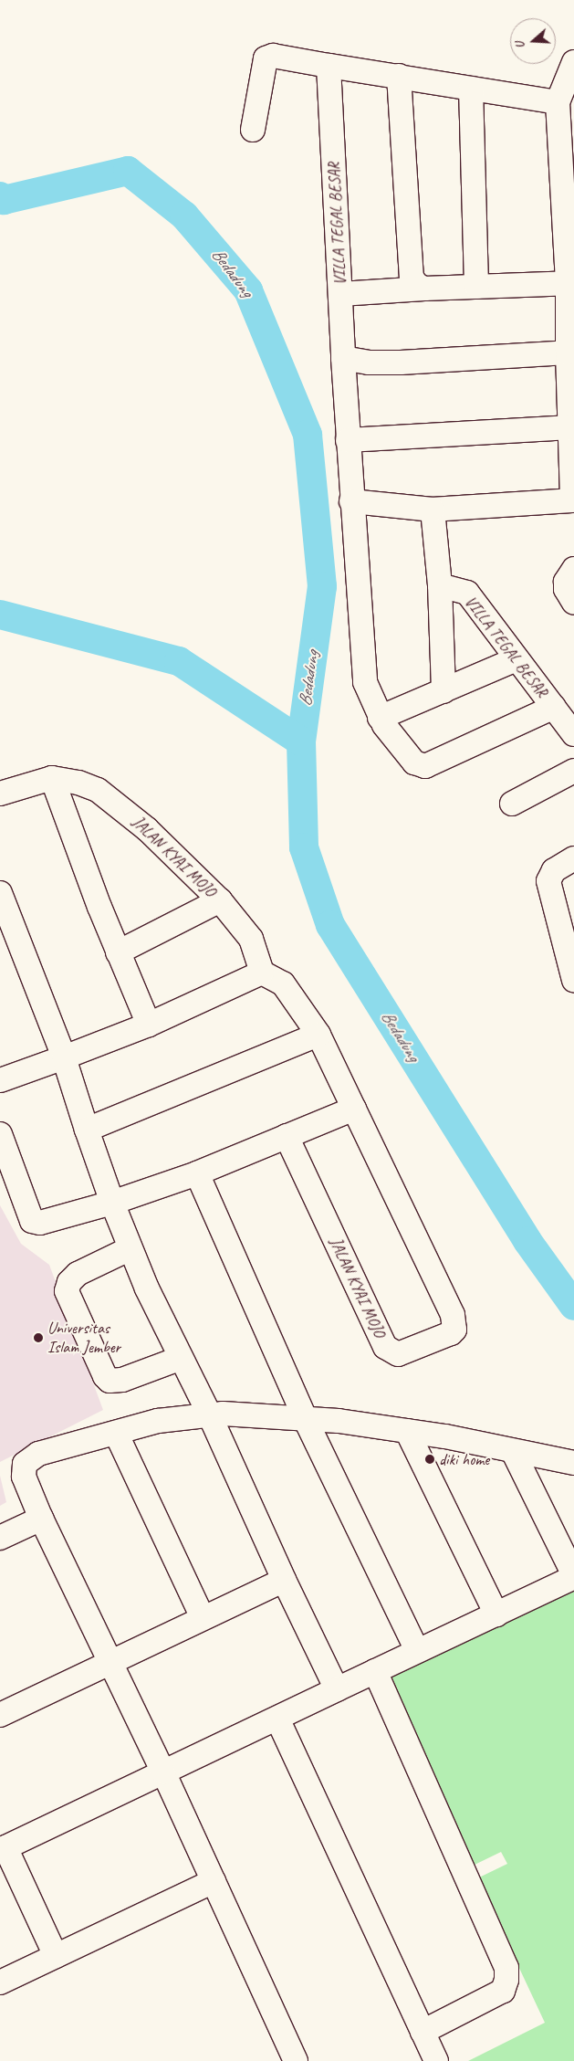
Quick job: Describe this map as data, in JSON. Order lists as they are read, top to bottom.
{
  "streets": {
    "street": ["VILLA TEGAL BESAR", "JALAN KYAI MOJO"]
  },
  "water": ["Bedadung"],
  "places": ["Universitas Islam Jember", "diki home"],
  "north": "left"
}
